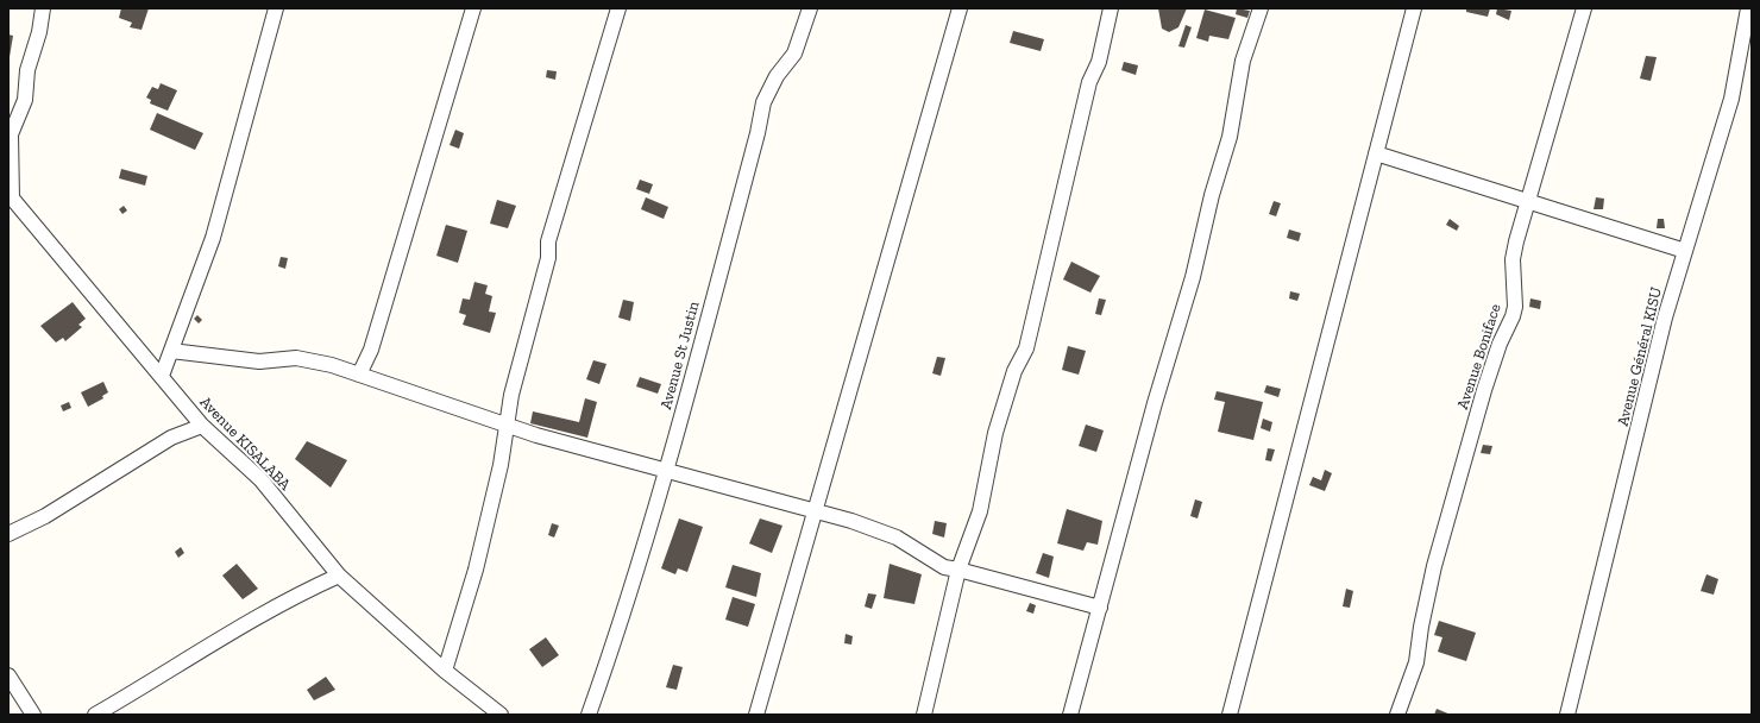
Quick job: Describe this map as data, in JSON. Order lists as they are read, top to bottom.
{
  "streets": {
    "street": [
      "Avenue St Justin",
      "Avenue Boniface",
      "Avenue Général KISU",
      "Avenue KISALABA"
    ]
  }
}
